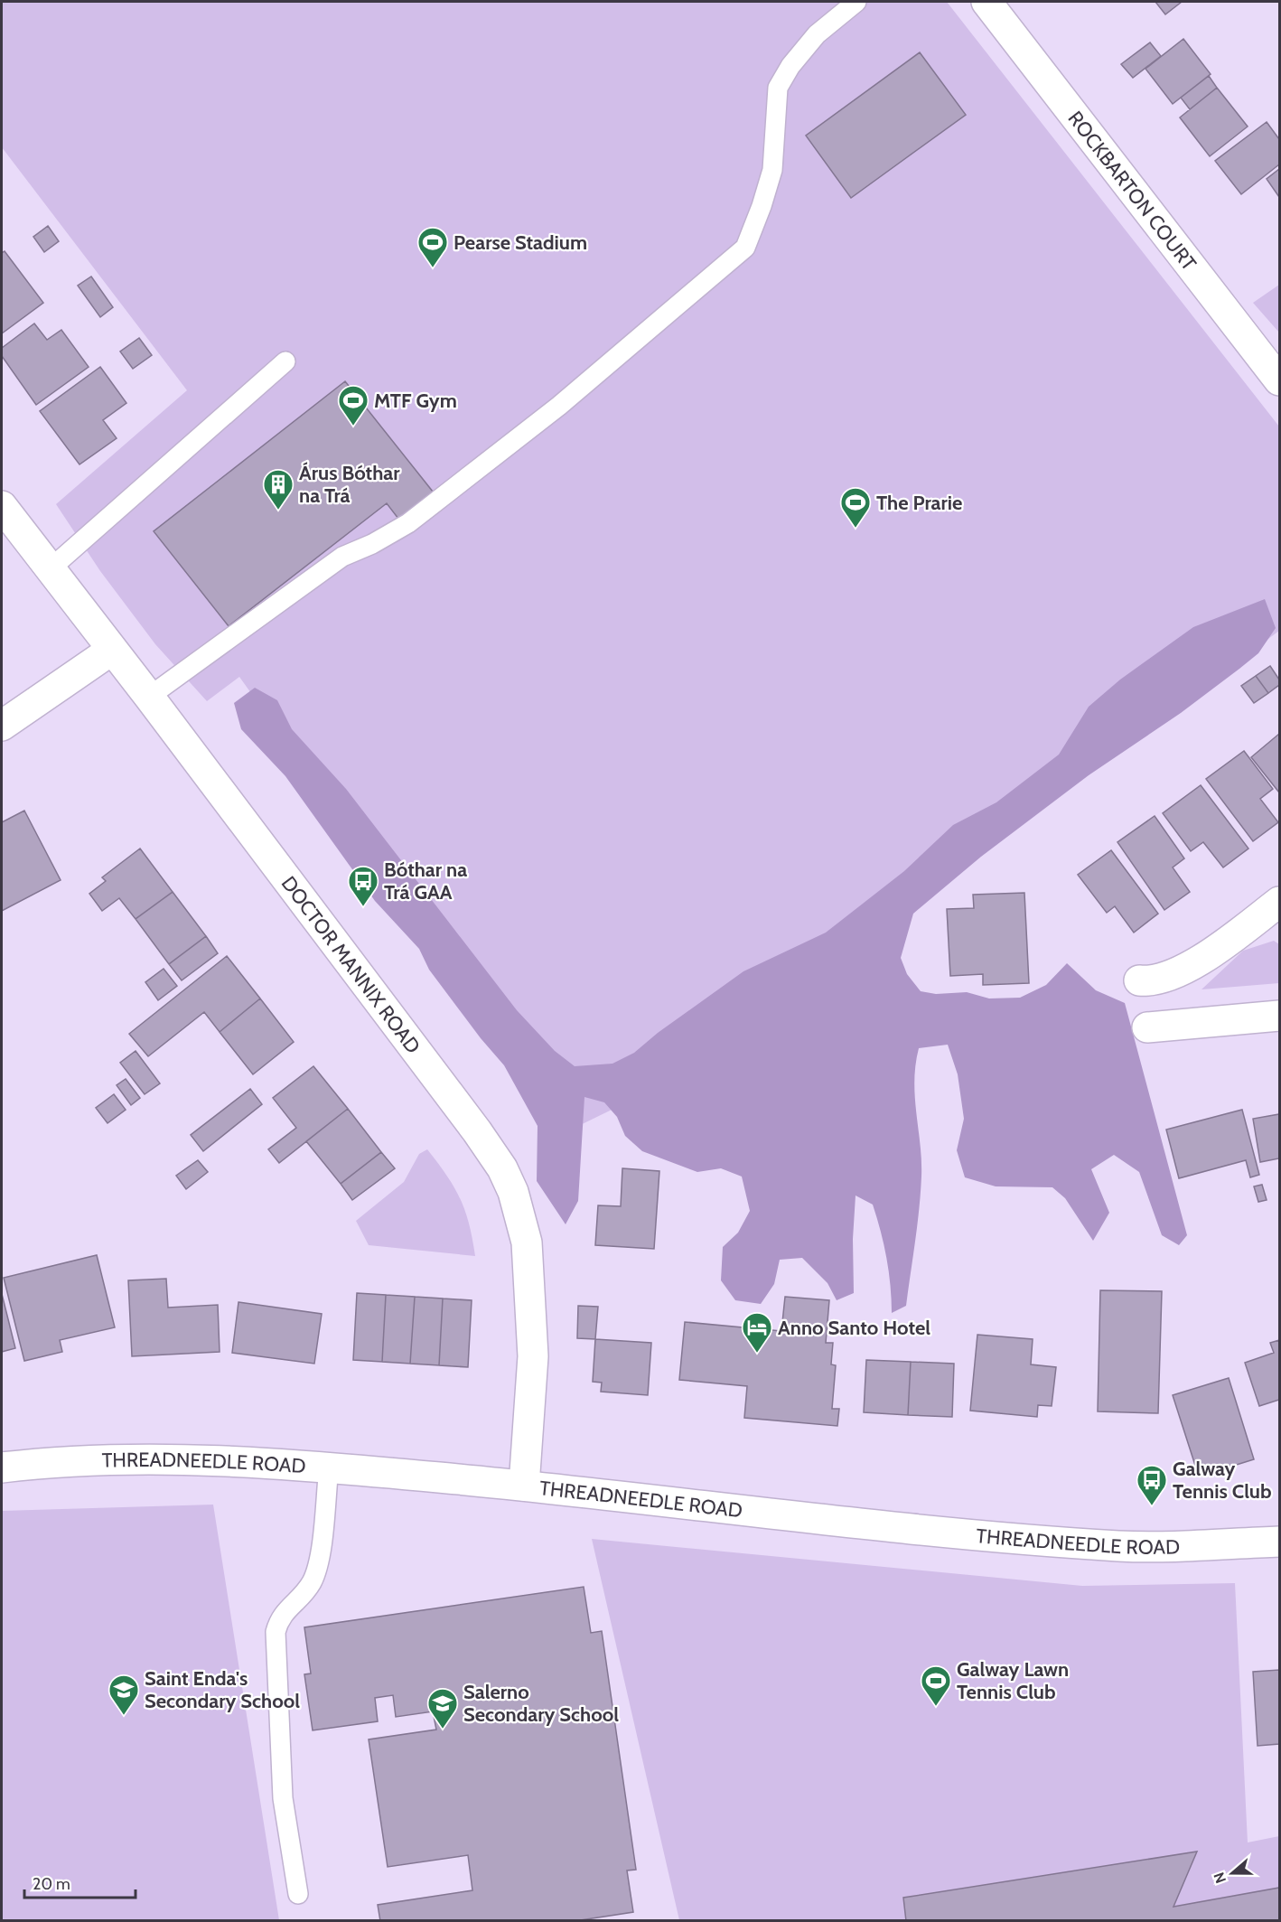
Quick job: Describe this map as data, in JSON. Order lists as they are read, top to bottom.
{
  "streets": {
    "street": ["ROCKBARTON COURT", "DOCTOR MANNIX ROAD", "THREADNEEDLE ROAD"]
  },
  "crossings": [
    ["DOCTOR MANNIX ROAD", "THREADNEEDLE ROAD"]
  ],
  "places": {
    "sports": [
      "Pearse Stadium",
      "MTF Gym",
      "The Prarie",
      "Galway Lawn Tennis Club"
    ],
    "building": ["Árus Bóthar na Trá"],
    "bus stop": ["Bóthar na Trá GAA", "Galway Tennis Club"],
    "hotel": ["Anno Santo Hotel"],
    "school or university": ["Saint Enda's Secondary School", "Salerno Secondary School"]
  },
  "scale_bar": "20 m",
  "north": "left"
}
